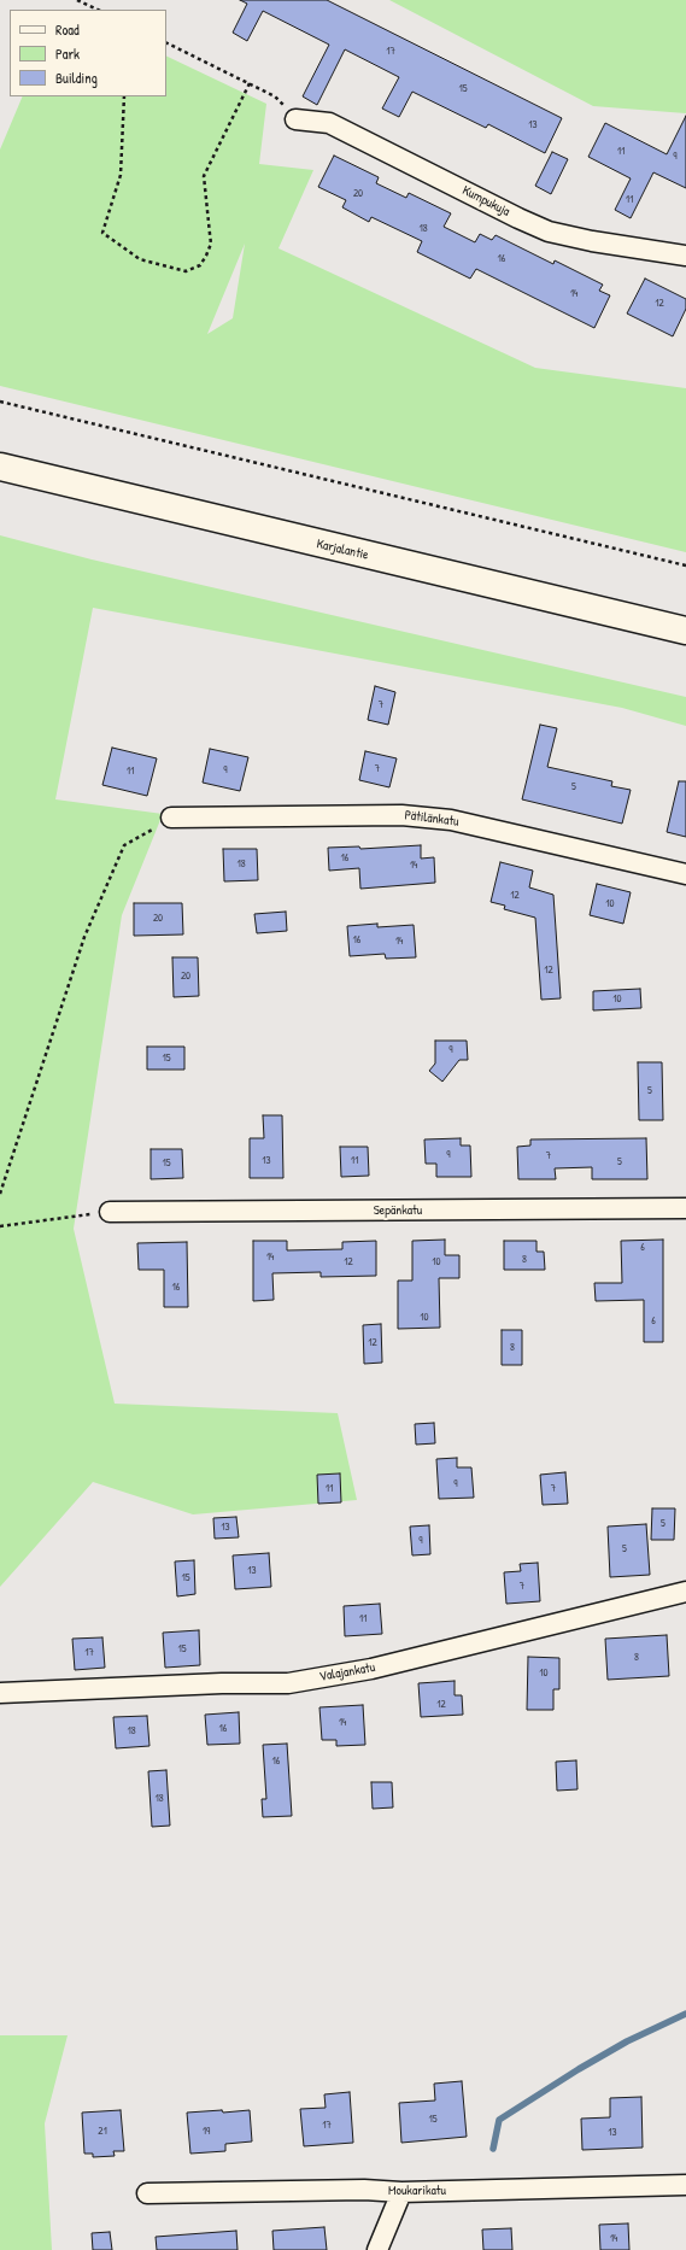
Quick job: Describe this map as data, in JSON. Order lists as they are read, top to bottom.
{
  "streets": {
    "main road": ["Karjalantie"],
    "street": [
      "Kumpukuja",
      "Pätilänkatu",
      "Sepänkatu",
      "Valajankatu",
      "Moukarikatu"
    ]
  },
  "house_numbers": [
    "17",
    "15",
    "13",
    "11",
    "9",
    "20",
    "11",
    "18",
    "16",
    "14",
    "12",
    "7",
    "7",
    "9",
    "11",
    "5",
    "16",
    "18",
    "14",
    "12",
    "10",
    "20",
    "16",
    "14",
    "12",
    "20",
    "10",
    "9",
    "15",
    "5",
    "9",
    "7",
    "13",
    "11",
    "5",
    "15",
    "6",
    "14",
    "8",
    "12",
    "10",
    "16",
    "10",
    "6",
    "12",
    "8",
    "9",
    "11",
    "7",
    "5",
    "13",
    "9",
    "5",
    "13",
    "15",
    "7",
    "11",
    "15",
    "17",
    "8",
    "10",
    "12",
    "14",
    "16",
    "18",
    "16",
    "18",
    "15",
    "17",
    "21",
    "19",
    "13",
    "14"
  ],
  "legend": ["Road", "Park", "Building"]
}
